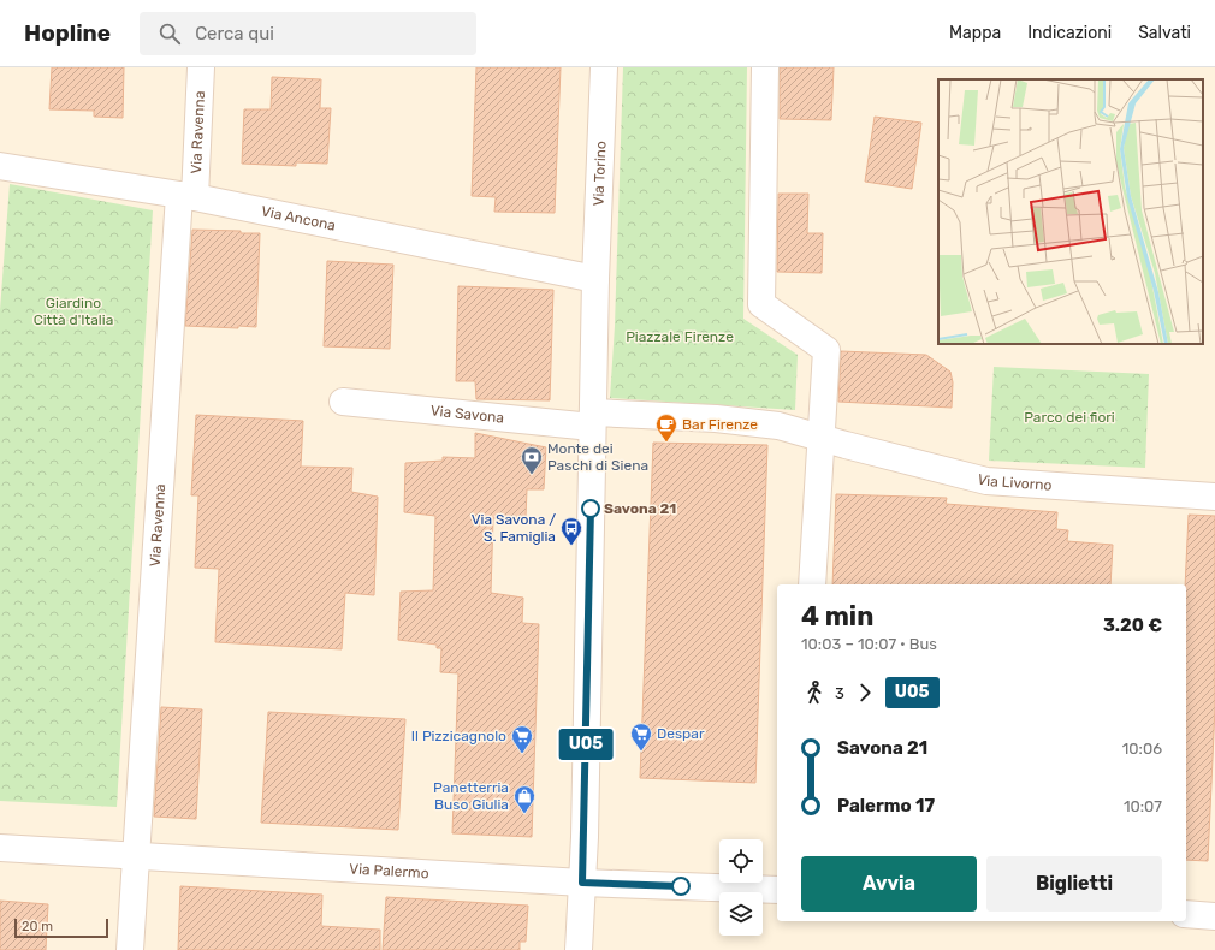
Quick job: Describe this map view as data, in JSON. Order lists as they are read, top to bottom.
{
  "streets": {
    "street": [
      "Via Ravenna",
      "Via Torino",
      "Via Ancona",
      "Via Savona",
      "Via Livorno",
      "Via Palermo"
    ]
  },
  "crossings": [
    ["Via Ravenna", "Via Ancona"],
    ["Via Ravenna", "Via Palermo"],
    ["Via Torino", "Via Ancona"],
    ["Via Savona", "Via Livorno"]
  ],
  "parks": ["Giardino Città d'Italia", "Piazzale Firenze", "Parco dei fiori"],
  "places": {
    "cafe": ["Bar Firenze"],
    "bank": ["Monte dei Paschi di Siena"],
    "other": ["Savona 21"],
    "bus stop": ["Via Savona / S. Famiglia"],
    "supermarket": ["Despar", "Il Pizzicagnolo"],
    "shop": ["Panetterria Buso Giulia"]
  },
  "lines": ["bus line U05"],
  "scale_bar": "20 m",
  "page": {
    "header": "Hopline",
    "search": "Cerca qui",
    "nav": ["Mappa", "Indicazioni", "Salvati"],
    "on_map": "U05",
    "heading": ["4 min", "10:03 – 10:07 · Bus", "3.20 €"],
    "legs": ["3", "U05"],
    "list": [
      {
        "name": "Savona 21",
        "value": "10:06"
      },
      {
        "name": "Palermo 17",
        "value": "10:07"
      }
    ],
    "buttons": ["Avvia", "Biglietti"],
    "scale": "20 m"
  }
}
